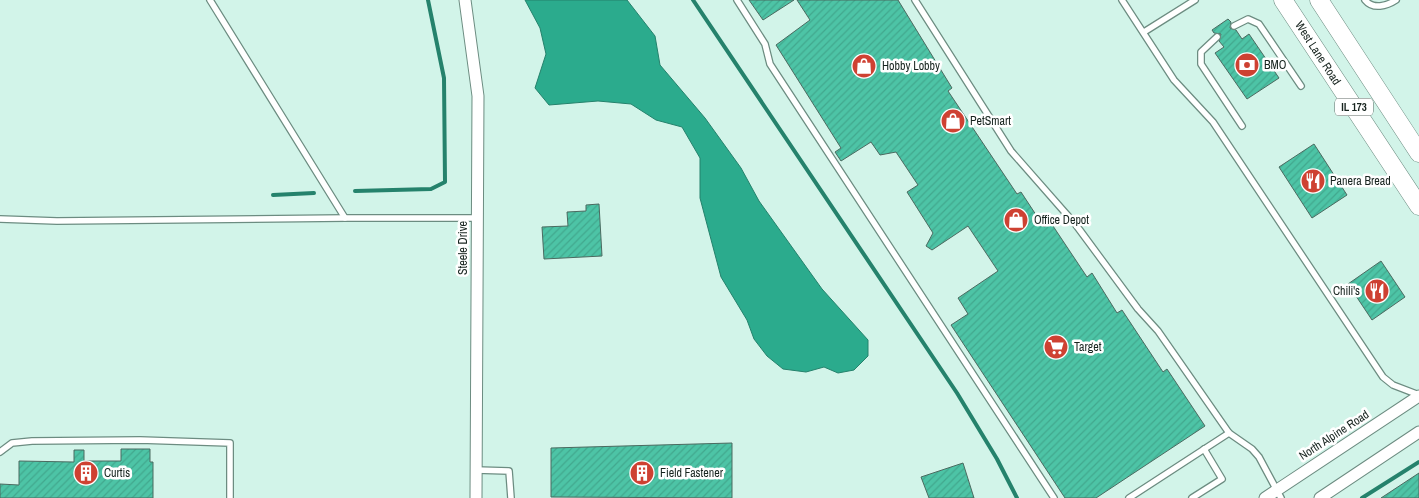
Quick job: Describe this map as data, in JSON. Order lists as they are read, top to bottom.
{
  "streets": {
    "main road": ["West Lane Road", "IL 173"],
    "street": ["Steele Drive", "North Alpine Road"]
  },
  "places": {
    "bank": ["BMO"],
    "shop": ["Hobby Lobby", "PetSmart", "Office Depot"],
    "restaurant": ["Panera Bread", "Chili's"],
    "supermarket": ["Target"],
    "building": ["Curtis", "Field Fastener"]
  }
}
